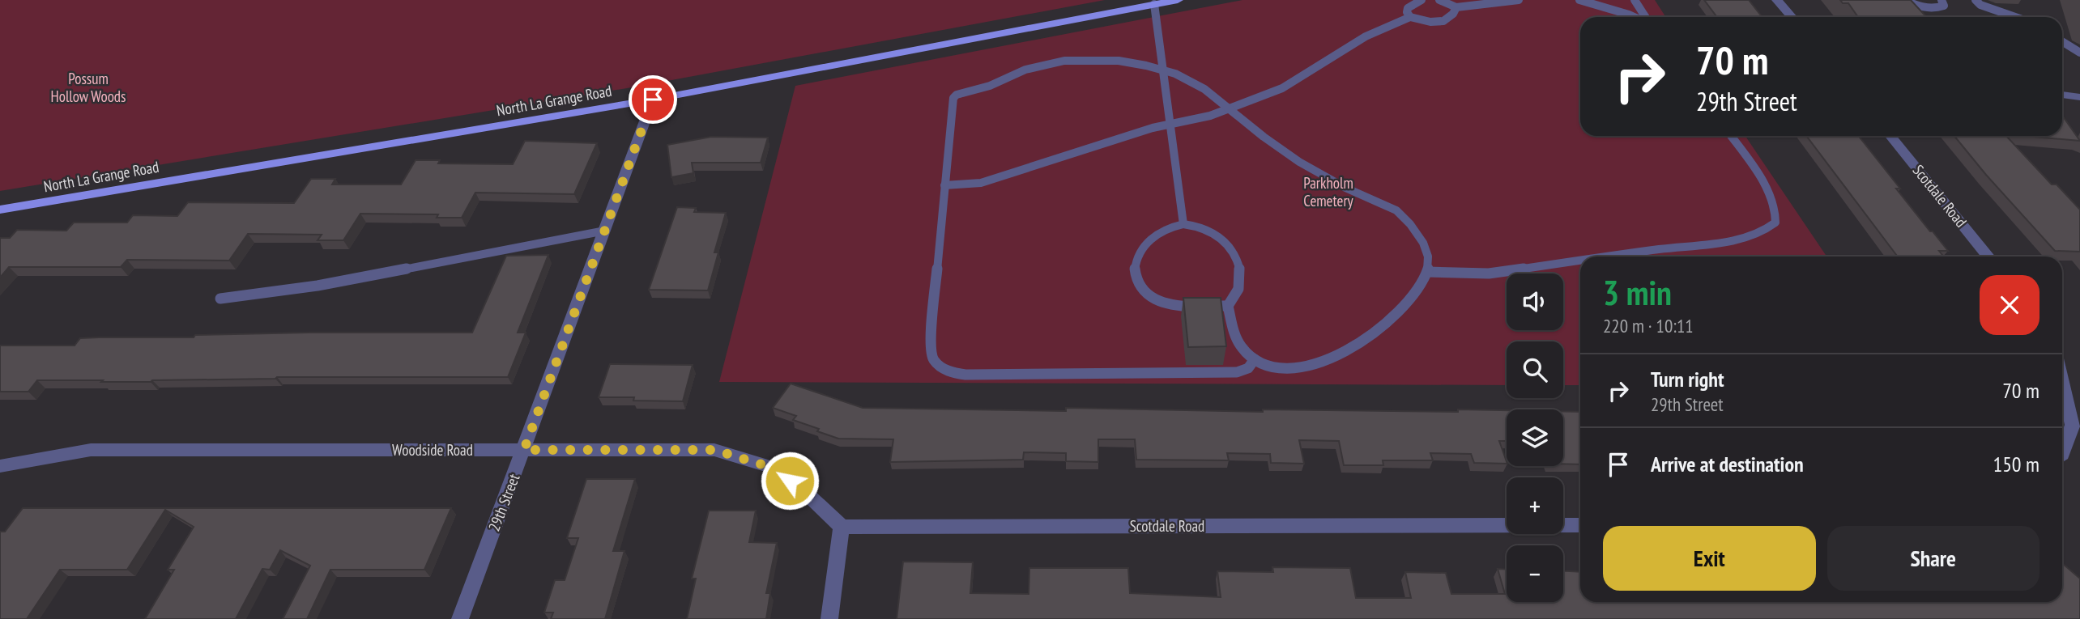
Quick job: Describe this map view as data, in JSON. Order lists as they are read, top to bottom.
{
  "streets": {
    "main road": ["North La Grange Road"],
    "street": ["Scotdale Road", "Woodside Road", "29th Street"]
  },
  "crossings": [
    ["North La Grange Road", "29th Street"],
    ["Scotdale Road", "Woodside Road"],
    ["Woodside Road", "29th Street"]
  ],
  "parks": ["Possum Hollow Woods", "Parkholm Cemetery"],
  "page": {
    "turn": ["70 m", "29th Street"],
    "heading": ["3 min", "220 m · 10:11"],
    "map_buttons": ["+", "−"],
    "list": [
      {
        "name": "Turn right",
        "note": "29th Street",
        "value": "70 m"
      },
      {
        "name": "Arrive at destination",
        "value": "150 m"
      }
    ],
    "buttons": ["Exit", "Share"]
  }
}
